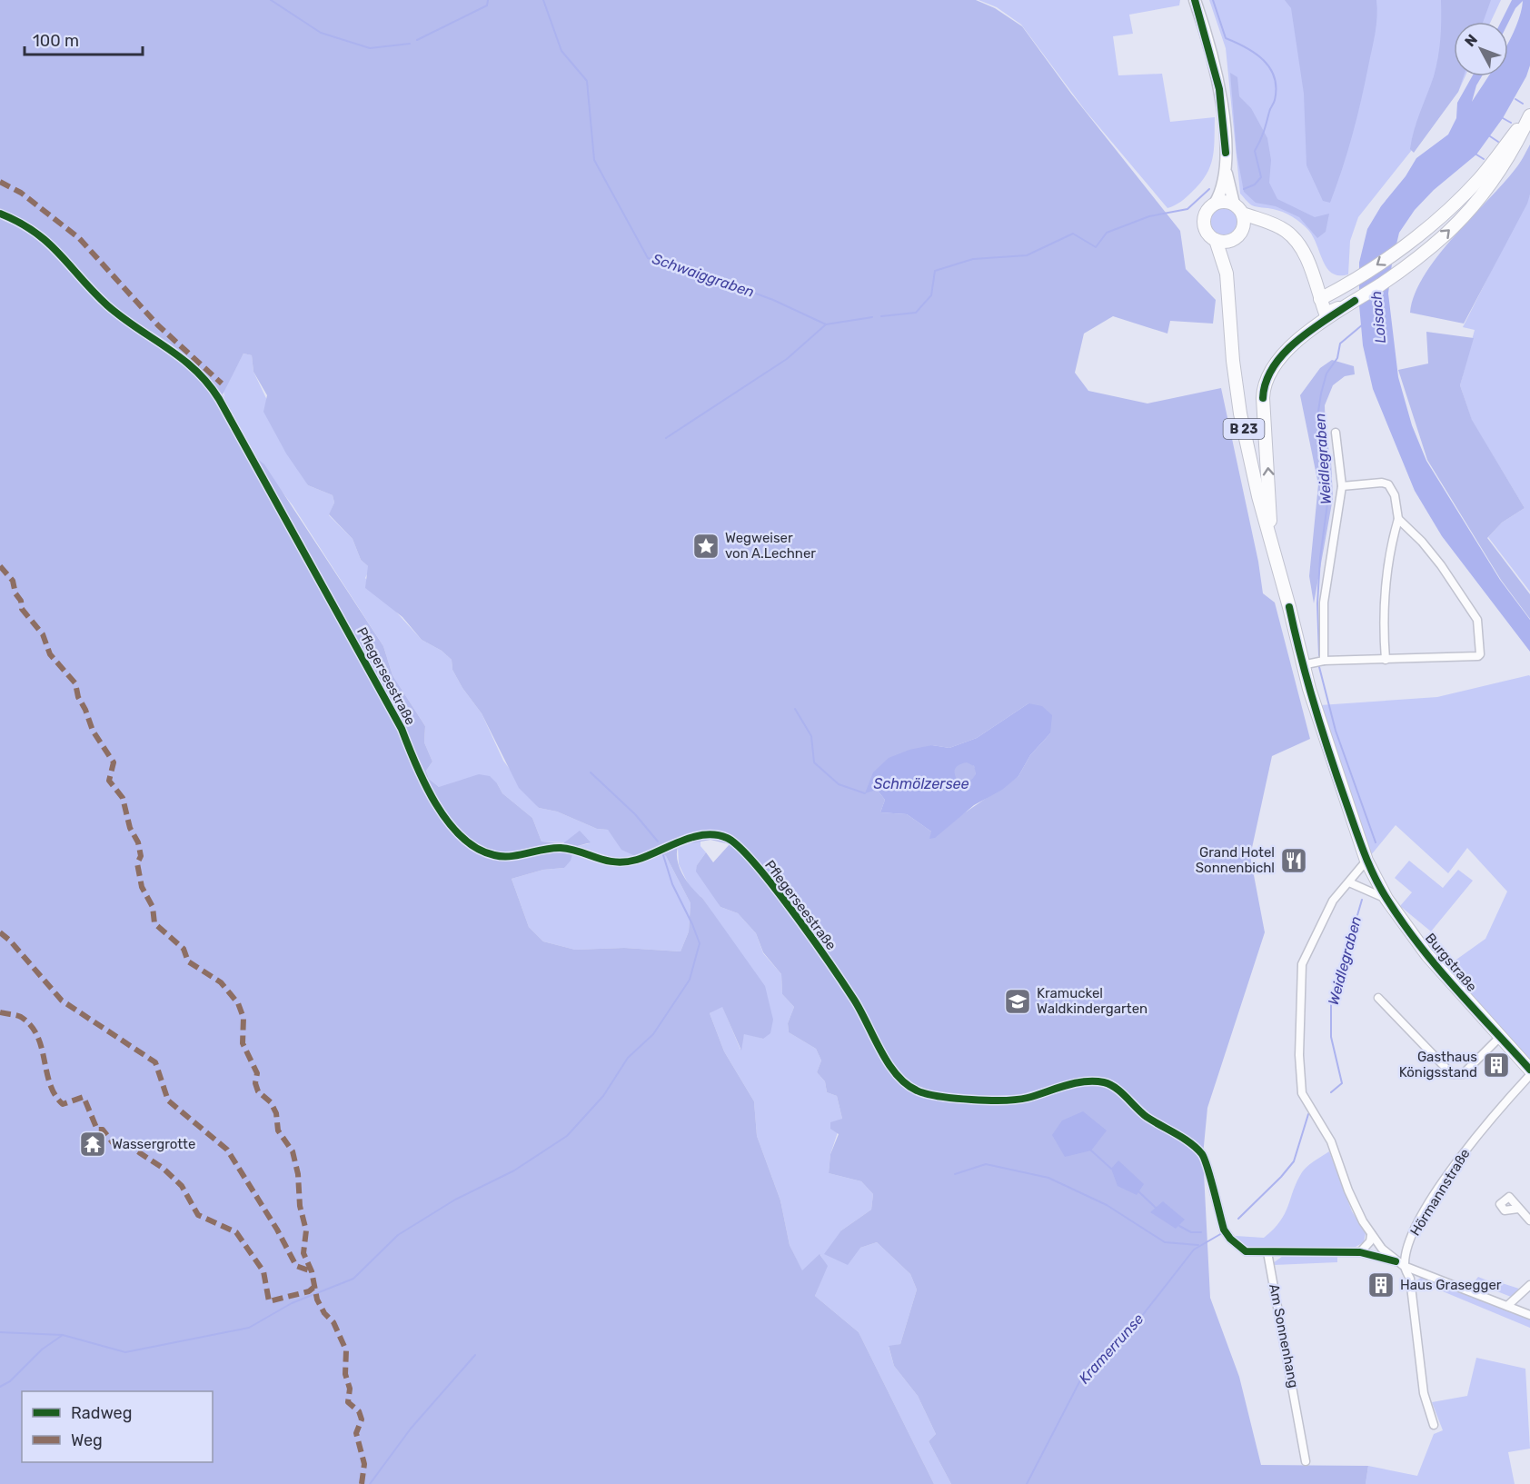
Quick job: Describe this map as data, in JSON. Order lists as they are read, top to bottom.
{
  "streets": {
    "main road": ["B 23", "Burgstraße"],
    "street": ["Pflegerseestraße", "Hörmannstraße", "Am Sonnenhang"]
  },
  "crossings": [
    ["B 23", "Burgstraße"],
    ["Pflegerseestraße", "Am Sonnenhang"]
  ],
  "water": [
    "Schwaiggraben",
    "Loisach",
    "Weidlegraben",
    "Schmölzersee",
    "Kramerrunse"
  ],
  "places": {
    "place": ["Wegweiser von A.Lechner"],
    "restaurant": ["Grand Hotel Sonnenbichl"],
    "school or university": ["Kramuckel Waldkindergarten"],
    "building": ["Gasthaus Königsstand", "Haus Grasegger"],
    "temple": ["Wassergrotte"]
  },
  "legend": ["Radweg", "Weg"],
  "scale_bar": "100 m",
  "north": "top left"
}
